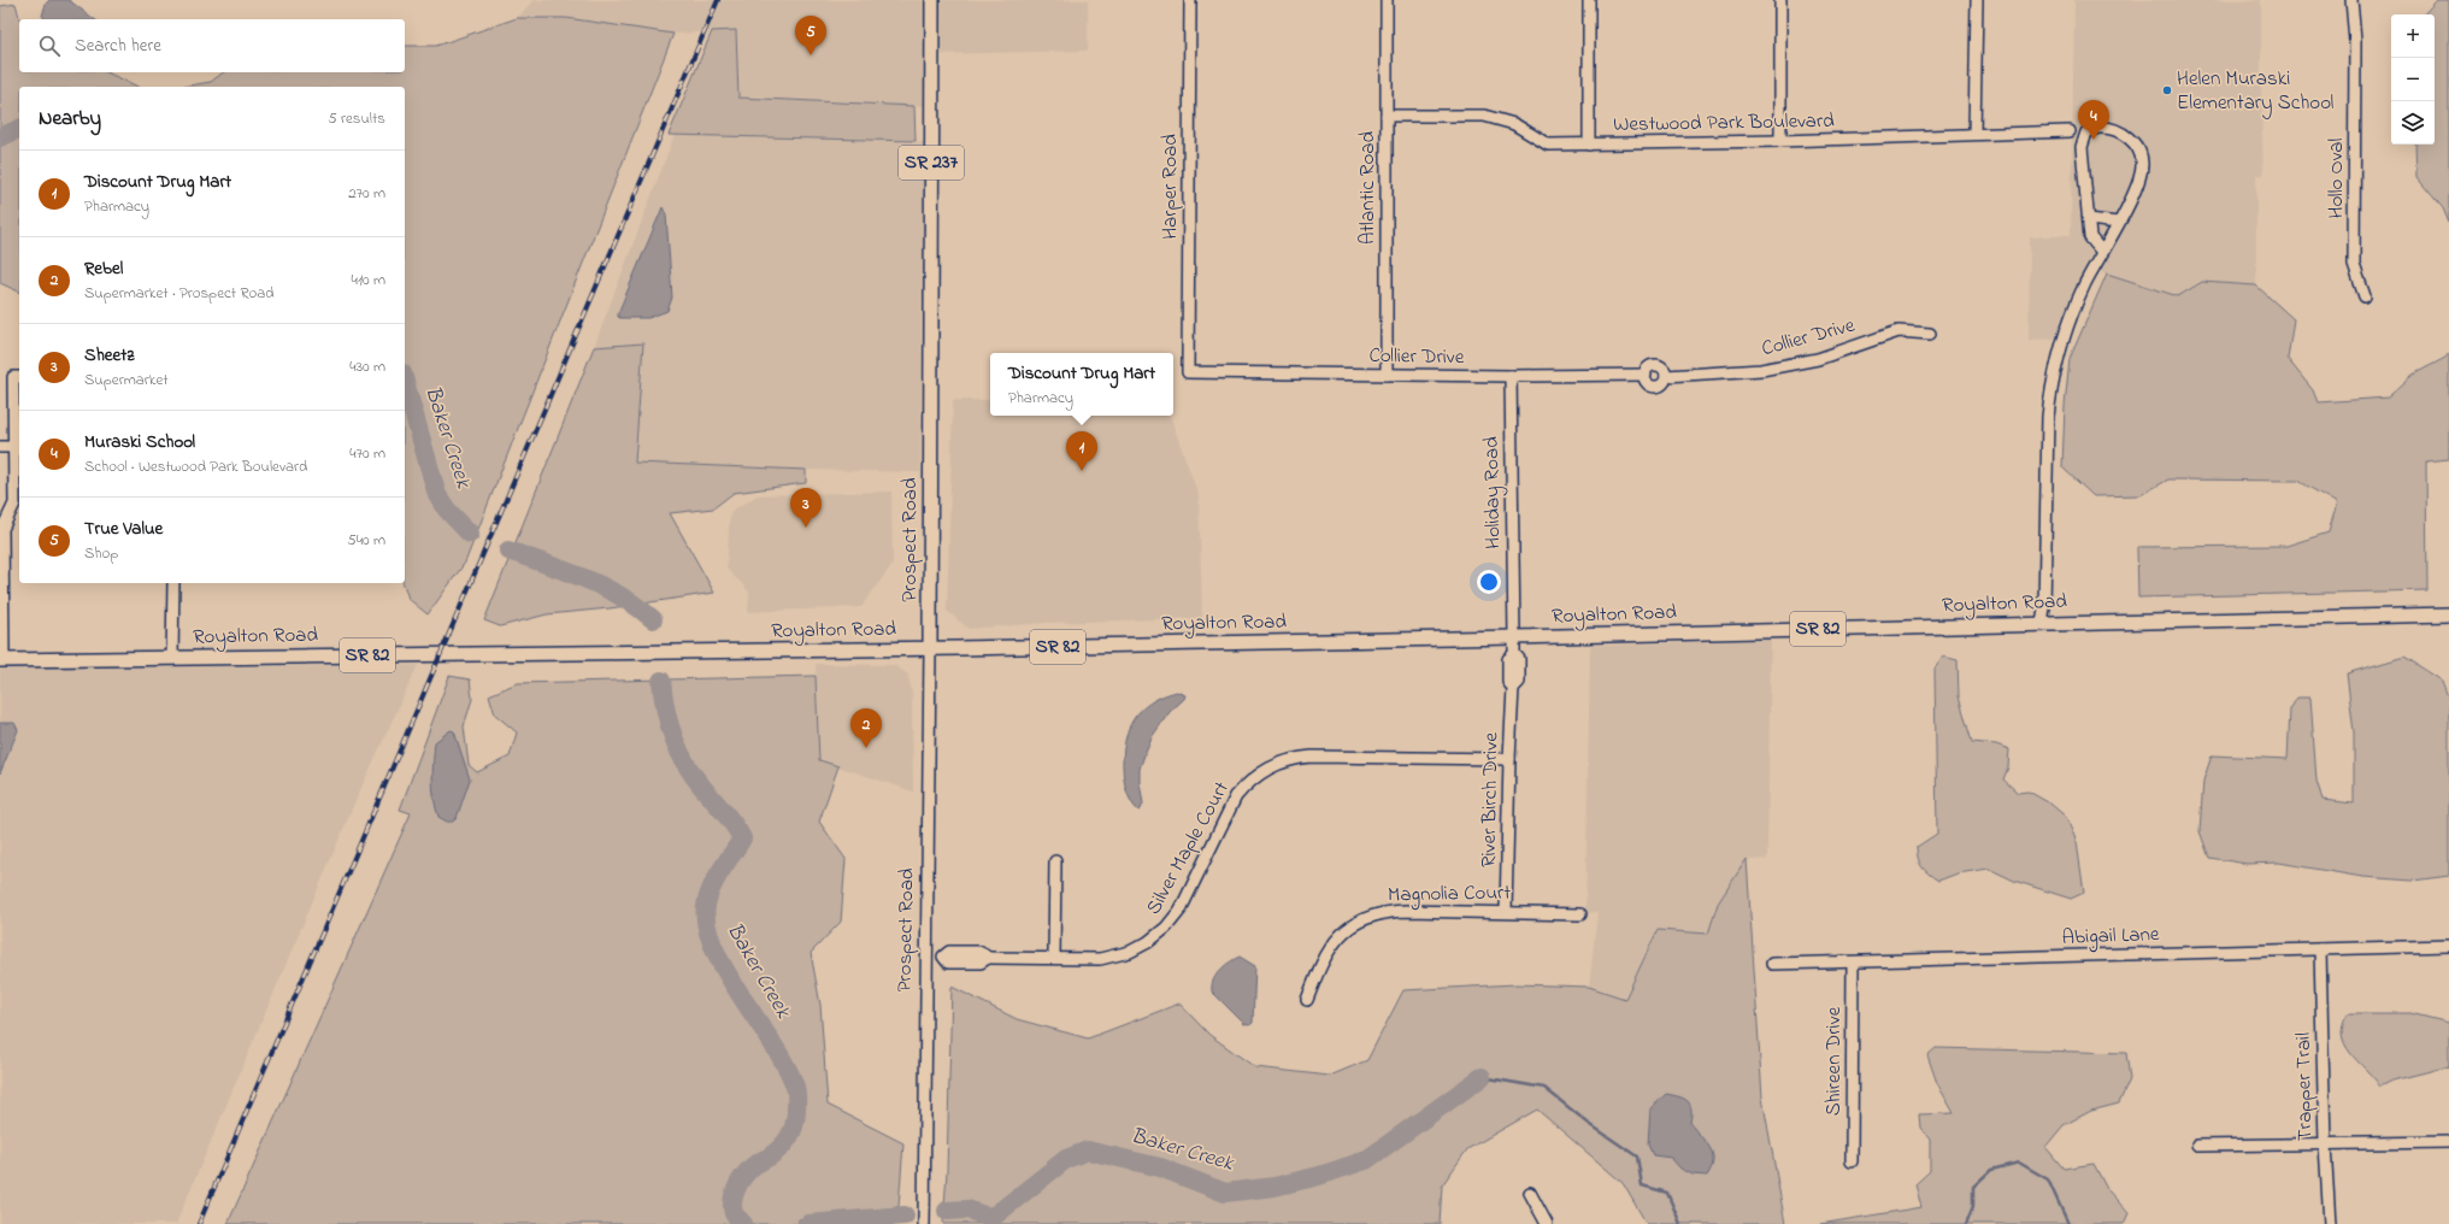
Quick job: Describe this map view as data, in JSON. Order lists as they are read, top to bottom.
{
  "streets": {
    "main road": [
      "SR 237",
      "Prospect Road",
      "Royalton Road",
      "SR 82"
    ],
    "street": [
      "Westwood Park Boulevard",
      "Hollo Oval",
      "Harper Road",
      "Atlantic Road",
      "Collier Drive",
      "Holiday Road",
      "River Birch Drive",
      "Silver Maple Court",
      "Magnolia Court",
      "Abigail Lane",
      "Shireen Drive",
      "Trapper Trail"
    ]
  },
  "crossings": [
    ["Westwood Park Boulevard", "Atlantic Road"],
    ["Harper Road", "Collier Drive"],
    ["Atlantic Road", "Collier Drive"],
    ["Collier Drive", "Holiday Road"],
    ["Holiday Road", "Royalton Road"],
    ["Holiday Road", "River Birch Drive"],
    ["Prospect Road", "Royalton Road"],
    ["Prospect Road", "Silver Maple Court"],
    ["Royalton Road", "River Birch Drive"],
    ["River Birch Drive", "Silver Maple Court"],
    ["River Birch Drive", "Magnolia Court"],
    ["Abigail Lane", "Shireen Drive"],
    ["Abigail Lane", "Trapper Trail"]
  ],
  "water": ["Baker Creek"],
  "places": ["Helen Muraski Elementary School"],
  "page": {
    "map_buttons": ["+", "−"],
    "pins": [
      "5",
      "4",
      "1",
      "3",
      "2"
    ],
    "search": "Search here",
    "heading": ["Nearby", "5 results"],
    "list": [
      {
        "mark": "1",
        "name": "Discount Drug Mart",
        "note": "Pharmacy",
        "value": "270 m"
      },
      {
        "mark": "2",
        "name": "Rebel",
        "note": "Supermarket · Prospect Road",
        "value": "410 m"
      },
      {
        "mark": "3",
        "name": "Sheetz",
        "note": "Supermarket",
        "value": "430 m"
      },
      {
        "mark": "4",
        "name": "Muraski School",
        "note": "School · Westwood Park Boulevard",
        "value": "470 m"
      },
      {
        "mark": "5",
        "name": "True Value",
        "note": "Shop",
        "value": "540 m"
      }
    ],
    "popup": ["Discount Drug Mart", "Pharmacy"]
  }
}
